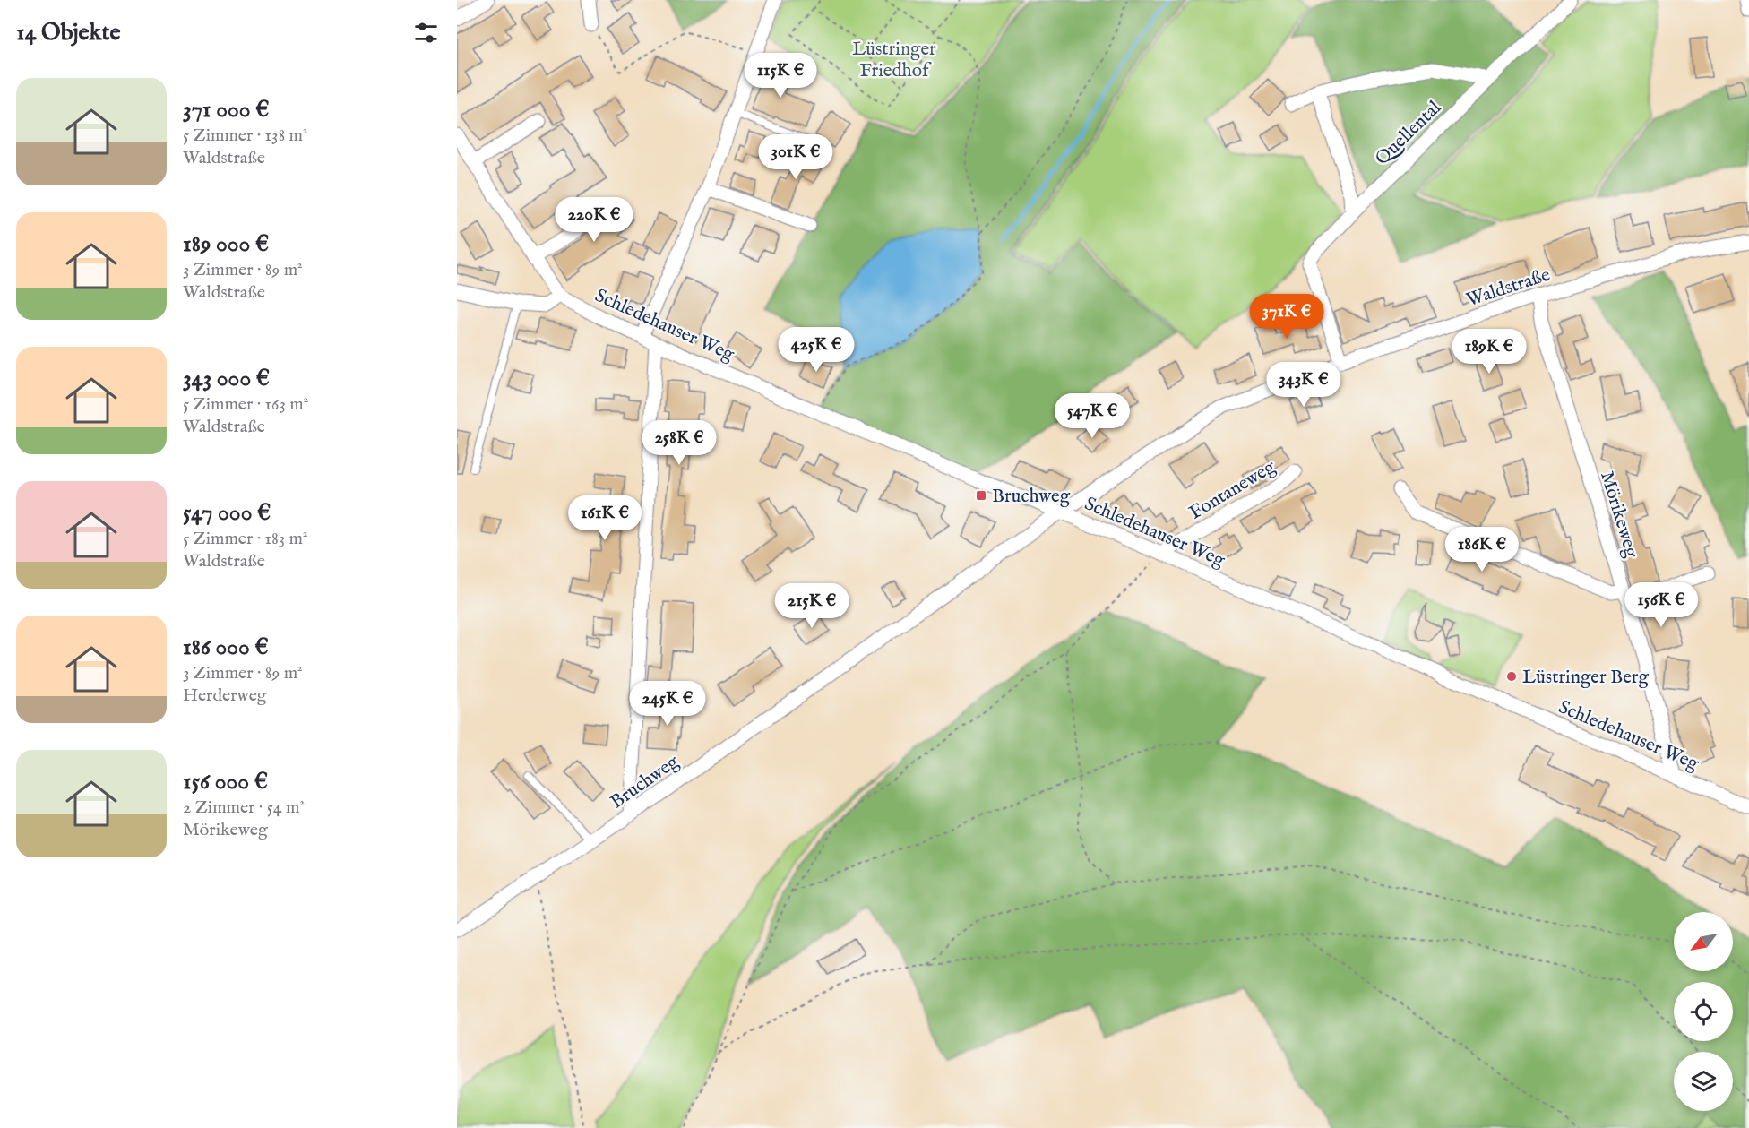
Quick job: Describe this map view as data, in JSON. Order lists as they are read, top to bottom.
{
  "streets": {
    "street": [
      "Quellental",
      "Waldstraße",
      "Schledehauser Weg",
      "Fontaneweg",
      "Mörikeweg",
      "Bruchweg"
    ]
  },
  "crossings": [
    ["Quellental", "Waldstraße"],
    ["Waldstraße", "Schledehauser Weg"],
    ["Waldstraße", "Mörikeweg"],
    ["Waldstraße", "Bruchweg"],
    ["Schledehauser Weg", "Fontaneweg"],
    ["Schledehauser Weg", "Mörikeweg"],
    ["Schledehauser Weg", "Bruchweg"]
  ],
  "parks": ["Lüstringer Friedhof"],
  "places": {
    "transit": ["Bruchweg"],
    "other": ["Lüstringer Berg"]
  },
  "north": "bottom left",
  "page": {
    "heading": "14 Objekte",
    "price": [
      "115K €",
      "301K €",
      "220K €",
      "371K €",
      "425K €",
      "189K €",
      "343K €",
      "547K €",
      "258K €",
      "161K €",
      "186K €",
      "156K €",
      "215K €",
      "245K €"
    ],
    "list": [
      {
        "name": "371 000 €",
        "note": "5 Zimmer · 138 m² · Waldstraße"
      },
      {
        "name": "189 000 €",
        "note": "3 Zimmer · 89 m² · Waldstraße"
      },
      {
        "name": "343 000 €",
        "note": "5 Zimmer · 163 m² · Waldstraße"
      },
      {
        "name": "547 000 €",
        "note": "5 Zimmer · 183 m² · Waldstraße"
      },
      {
        "name": "186 000 €",
        "note": "3 Zimmer · 89 m² · Herderweg"
      },
      {
        "name": "156 000 €",
        "note": "2 Zimmer · 54 m² · Mörikeweg"
      }
    ]
  }
}
